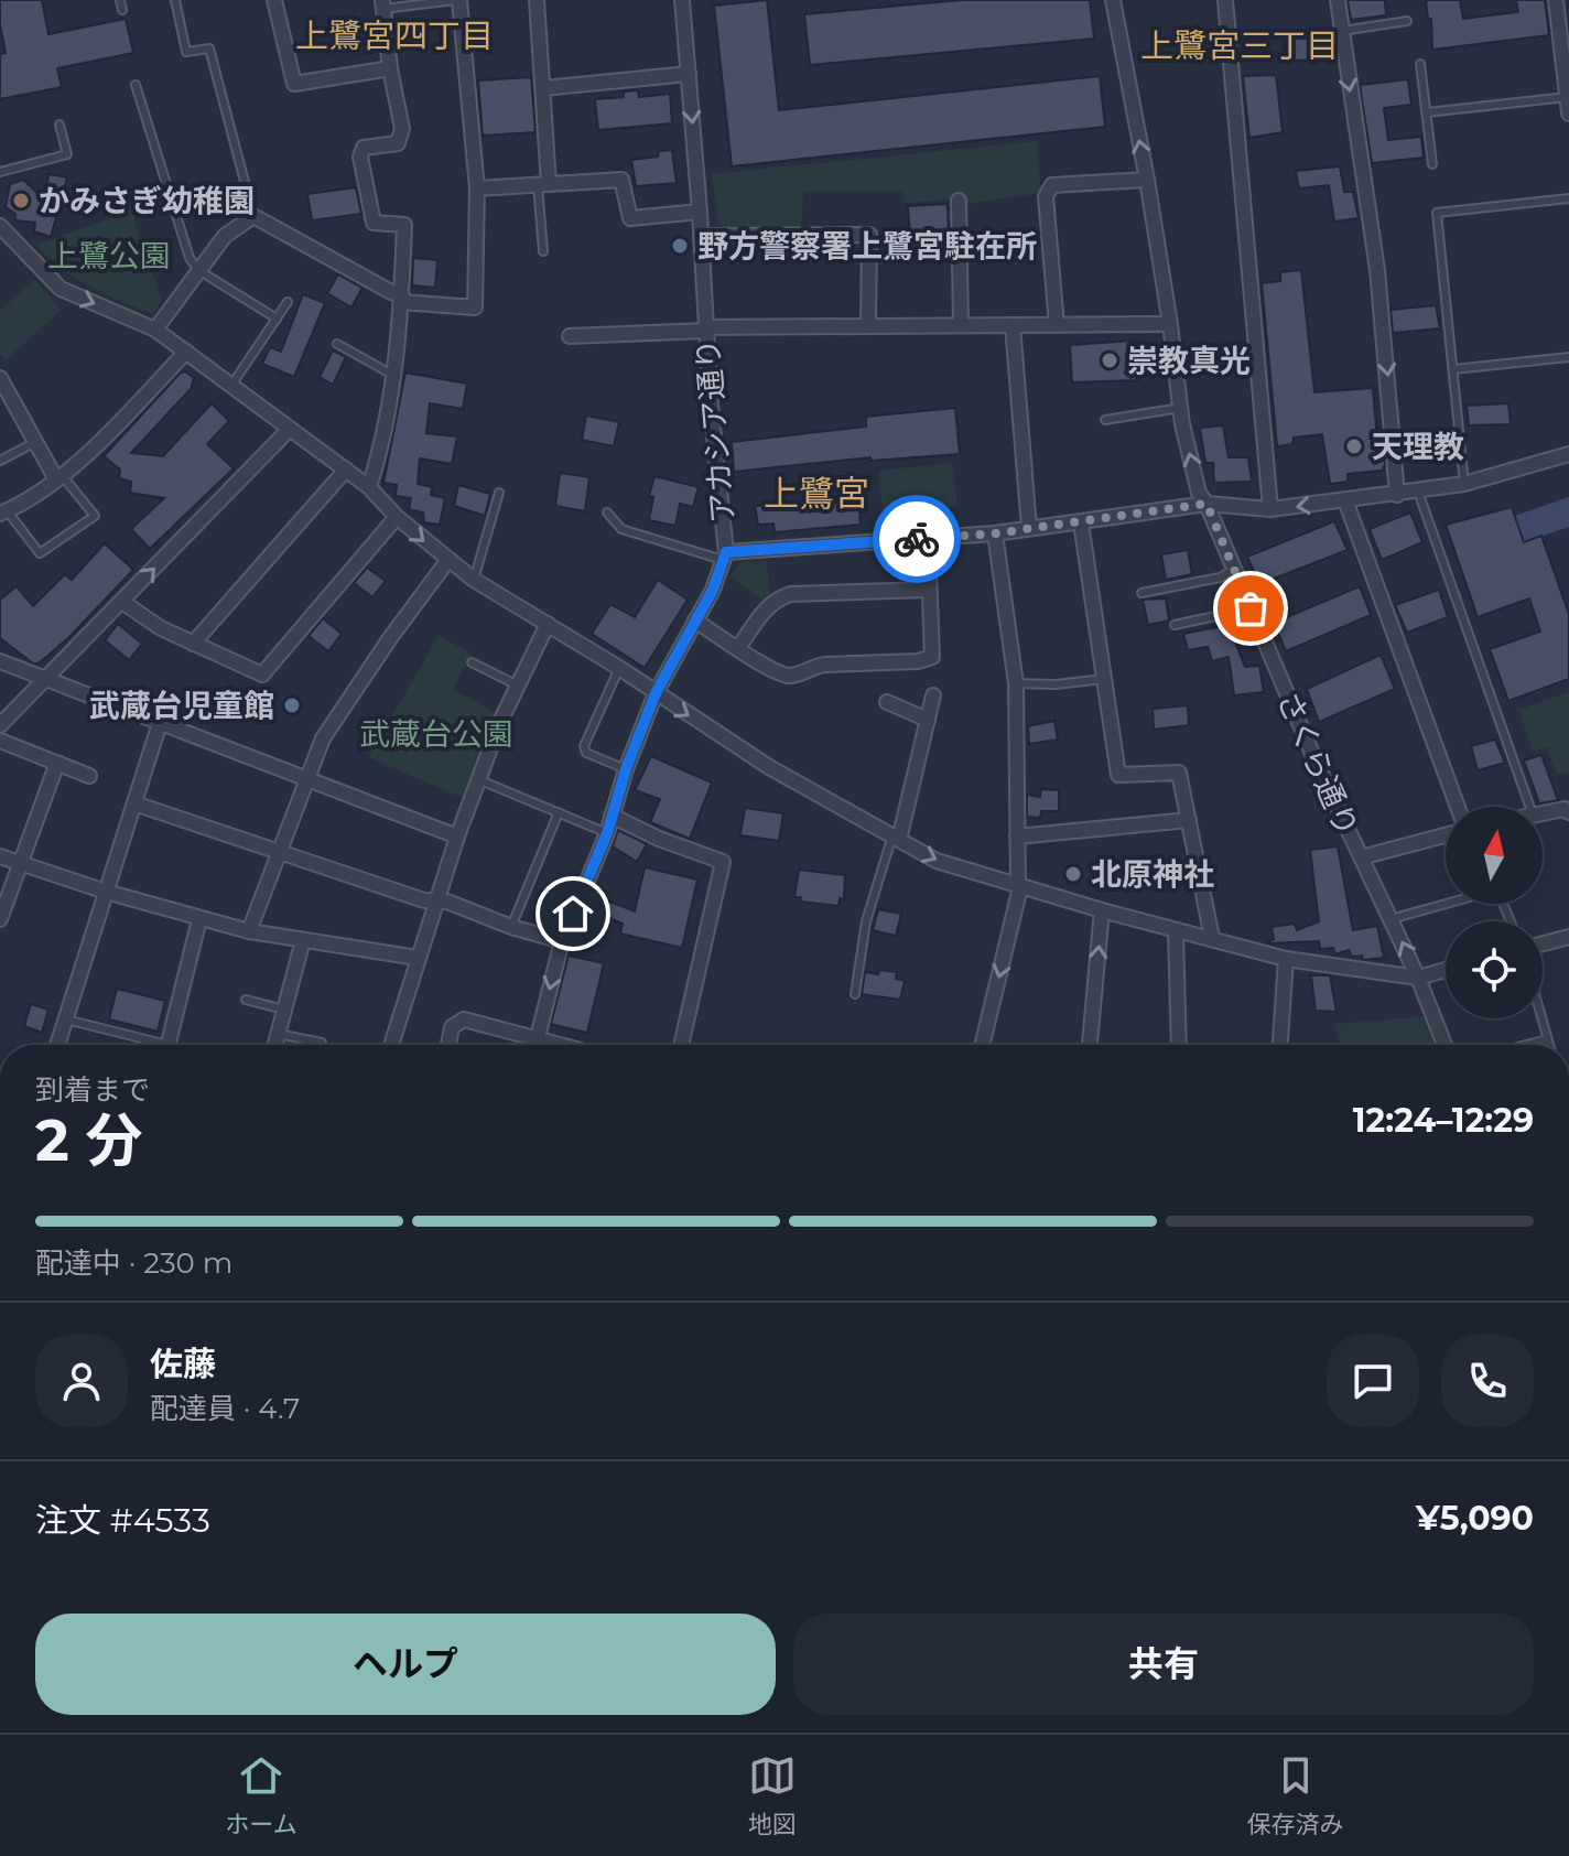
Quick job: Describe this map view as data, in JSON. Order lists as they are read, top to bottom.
{
  "streets": {
    "street": ["アカシア通り", "さくら通り"]
  },
  "districts": ["上鷺宮四丁目", "上鷺宮三丁目", "上鷺宮"],
  "parks": ["上鷺公園", "武蔵台公園"],
  "places": [
    "かみさぎ幼稚園",
    "野方警察署上鷺宮駐在所",
    "崇教真光",
    "天理教",
    "武蔵台児童館",
    "北原神社"
  ],
  "north": "top",
  "page": {
    "heading": ["2 分", "到着まで", "12:24–12:29"],
    "panel": [
      "佐藤",
      "配達員 · 4.7",
      "注文 #4533",
      "¥5,090"
    ],
    "bar": "配達中 · 230 m",
    "buttons": ["ヘルプ", "共有"],
    "tabs": ["ホーム", "地図", "保存済み"]
  }
}
